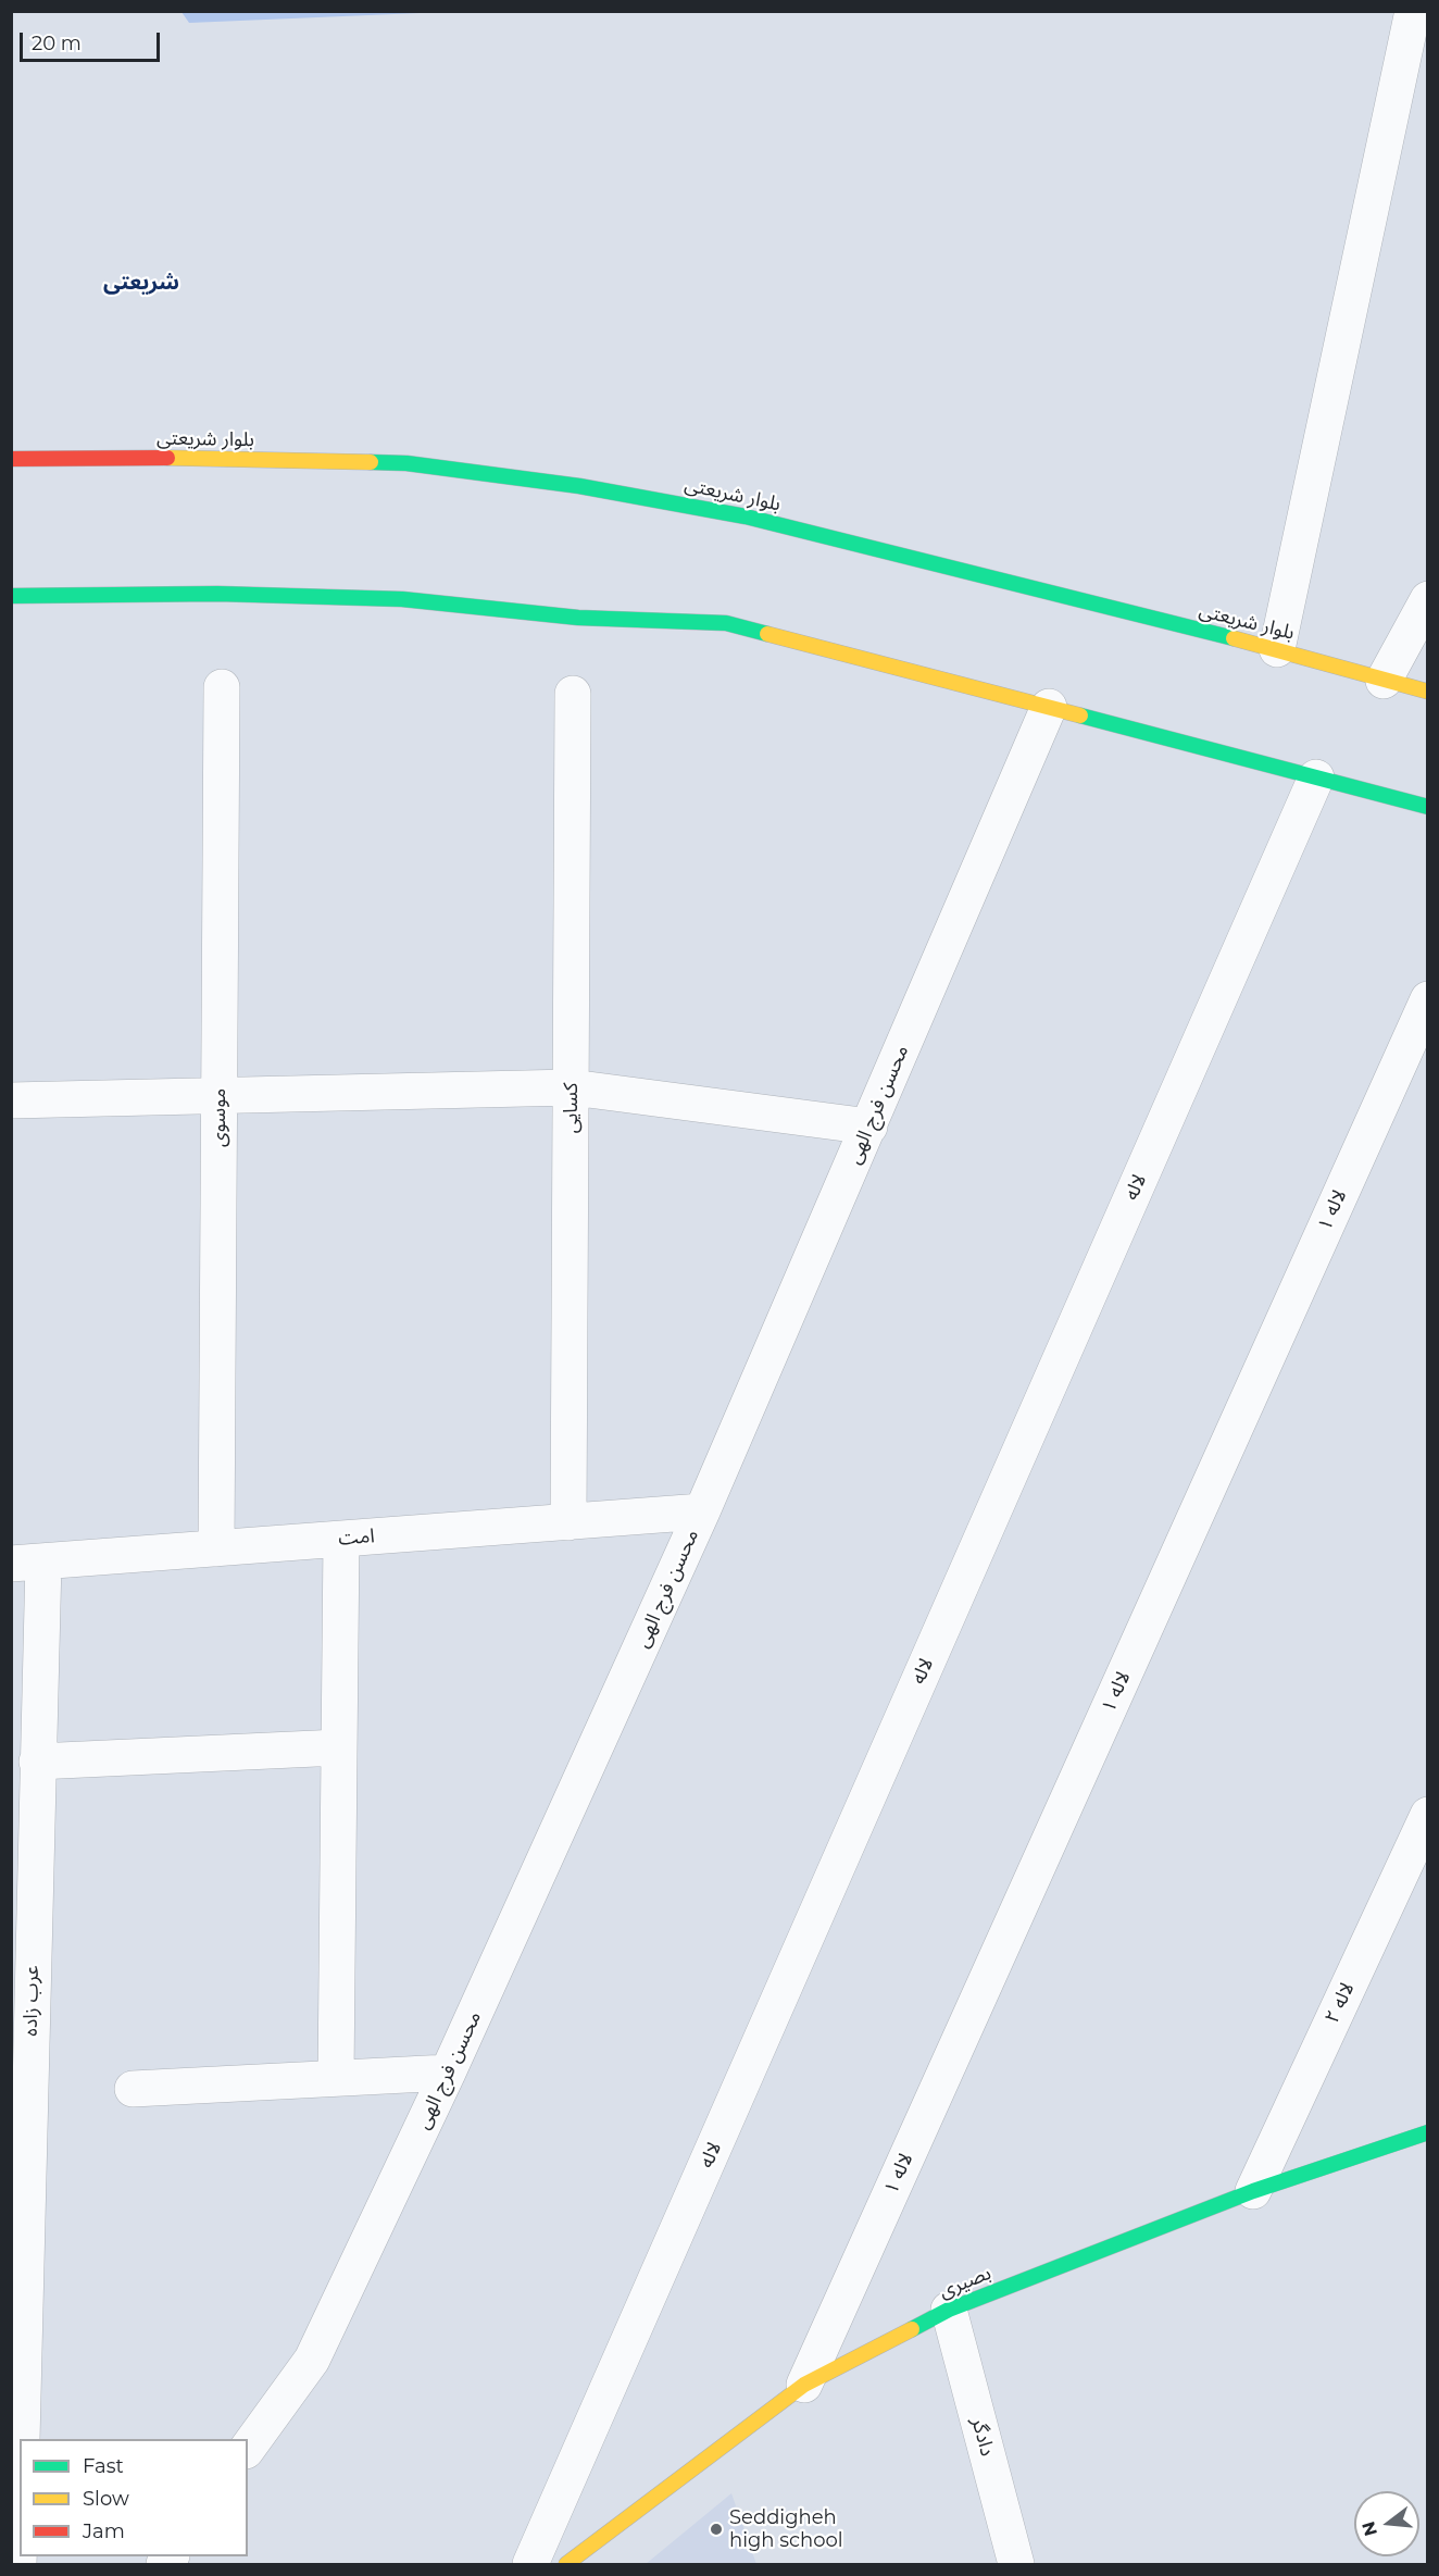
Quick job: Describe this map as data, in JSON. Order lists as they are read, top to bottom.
{
  "streets": {
    "main road": ["بلوار شریعتی", "بصیری"],
    "street": [
      "محسن فرج الهی",
      "کسایی",
      "موسوی",
      "لاله",
      "لاله ۱",
      "امت",
      "عرب زاده",
      "لاله ۲",
      "دادگر"
    ]
  },
  "crossings": [
    ["محسن فرج الهی", "امت"],
    ["کسایی", "امت"],
    ["موسوی", "امت"],
    ["لاله ۱", "بصیری"],
    ["امت", "عرب زاده"],
    ["لاله ۲", "بصیری"],
    ["بصیری", "دادگر"]
  ],
  "districts": ["شریعتی"],
  "places": ["Seddigheh high school"],
  "legend": ["Fast", "Slow", "Jam"],
  "scale_bar": "20 m",
  "north": "left"
}
